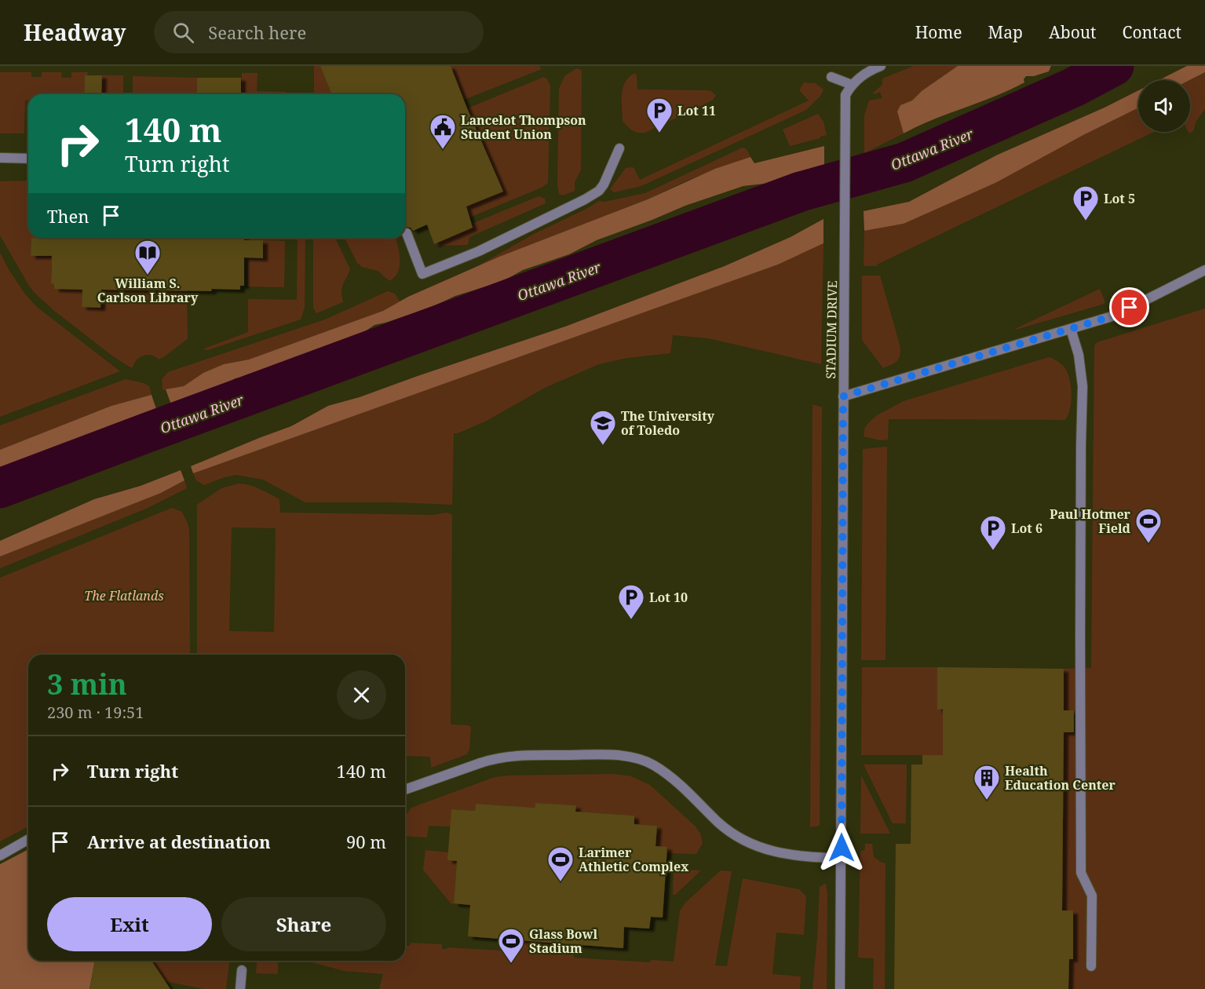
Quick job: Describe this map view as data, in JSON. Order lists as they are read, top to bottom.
{
  "streets": {
    "street": ["STADIUM DRIVE"]
  },
  "water": ["Ottawa River"],
  "parks": ["The Flatlands"],
  "places": {
    "parking": [
      "Lot 11",
      "Lot 5",
      "Lot 6",
      "Lot 10"
    ],
    "public building": ["Lancelot Thompson Student Union"],
    "library": ["William S. Carlson Library"],
    "school or university": ["The University of Toledo"],
    "sports": ["Paul Hotmer Field", "Larimer Athletic Complex", "Glass Bowl Stadium"],
    "building": ["Health Education Center"]
  },
  "page": {
    "header": "Headway",
    "search": "Search here",
    "nav": [
      "Home",
      "Map",
      "About",
      "Contact"
    ],
    "turn": ["140 m", "Turn right"],
    "then": "Then",
    "heading": ["3 min", "230 m · 19:51"],
    "list": [
      {
        "name": "Turn right",
        "value": "140 m"
      },
      {
        "name": "Arrive at destination",
        "value": "90 m"
      }
    ],
    "buttons": ["Exit", "Share"]
  }
}
